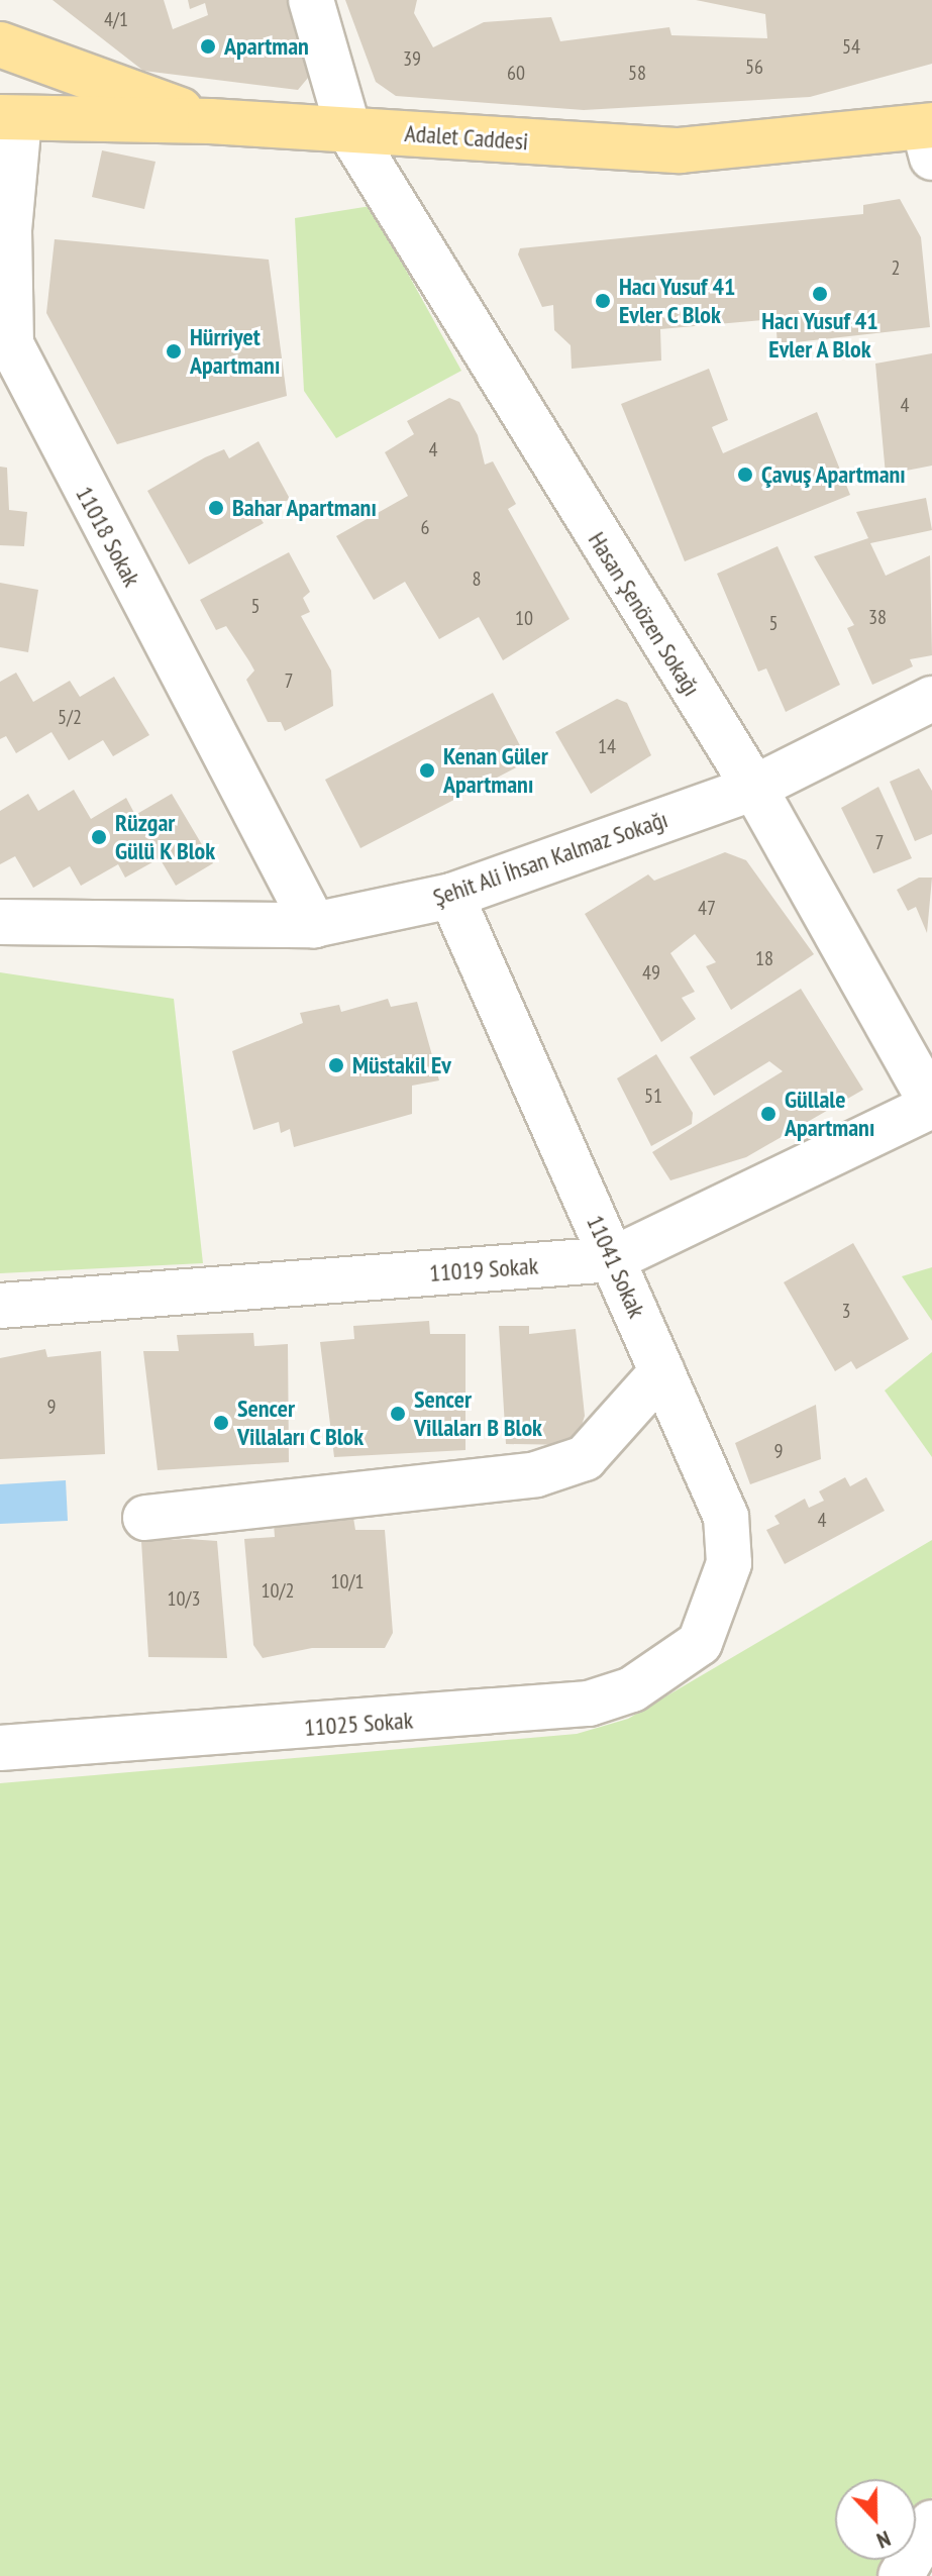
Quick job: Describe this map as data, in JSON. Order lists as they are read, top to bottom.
{
  "streets": {
    "main road": ["Adalet Caddesi"],
    "street": [
      "11018 Sokak",
      "Hasan Şenözen Sokağı",
      "Şehit Ali İhsan Kalmaz Sokağı",
      "11041 Sokak",
      "11019 Sokak",
      "11025 Sokak"
    ]
  },
  "crossings": [
    ["Adalet Caddesi", "11018 Sokak"],
    ["Adalet Caddesi", "Hasan Şenözen Sokağı"],
    ["11018 Sokak", "Şehit Ali İhsan Kalmaz Sokağı"],
    ["Hasan Şenözen Sokağı", "Şehit Ali İhsan Kalmaz Sokağı"],
    ["Hasan Şenözen Sokağı", "11019 Sokak"],
    ["Şehit Ali İhsan Kalmaz Sokağı", "11041 Sokak"],
    ["11041 Sokak", "11019 Sokak"],
    ["11041 Sokak", "11025 Sokak"]
  ],
  "places": [
    "Apartman",
    "Hacı Yusuf 41 Evler A Blok",
    "Hacı Yusuf 41 Evler C Blok",
    "Hürriyet Apartmanı",
    "Çavuş Apartmanı",
    "Bahar Apartmanı",
    "Kenan Güler Apartmanı",
    "Rüzgar Gülü K Blok",
    "Müstakil Ev",
    "Güllale Apartmanı",
    "Sencer Villaları B Blok",
    "Sencer Villaları C Blok"
  ],
  "house_numbers": [
    "4/1",
    "54",
    "39",
    "56",
    "60",
    "58",
    "2",
    "4",
    "4",
    "6",
    "8",
    "5",
    "38",
    "10",
    "5",
    "7",
    "5/2",
    "14",
    "7",
    "47",
    "18",
    "49",
    "51",
    "3",
    "9",
    "9",
    "4",
    "10/1",
    "10/2",
    "10/3"
  ],
  "north": "bottom"
}
